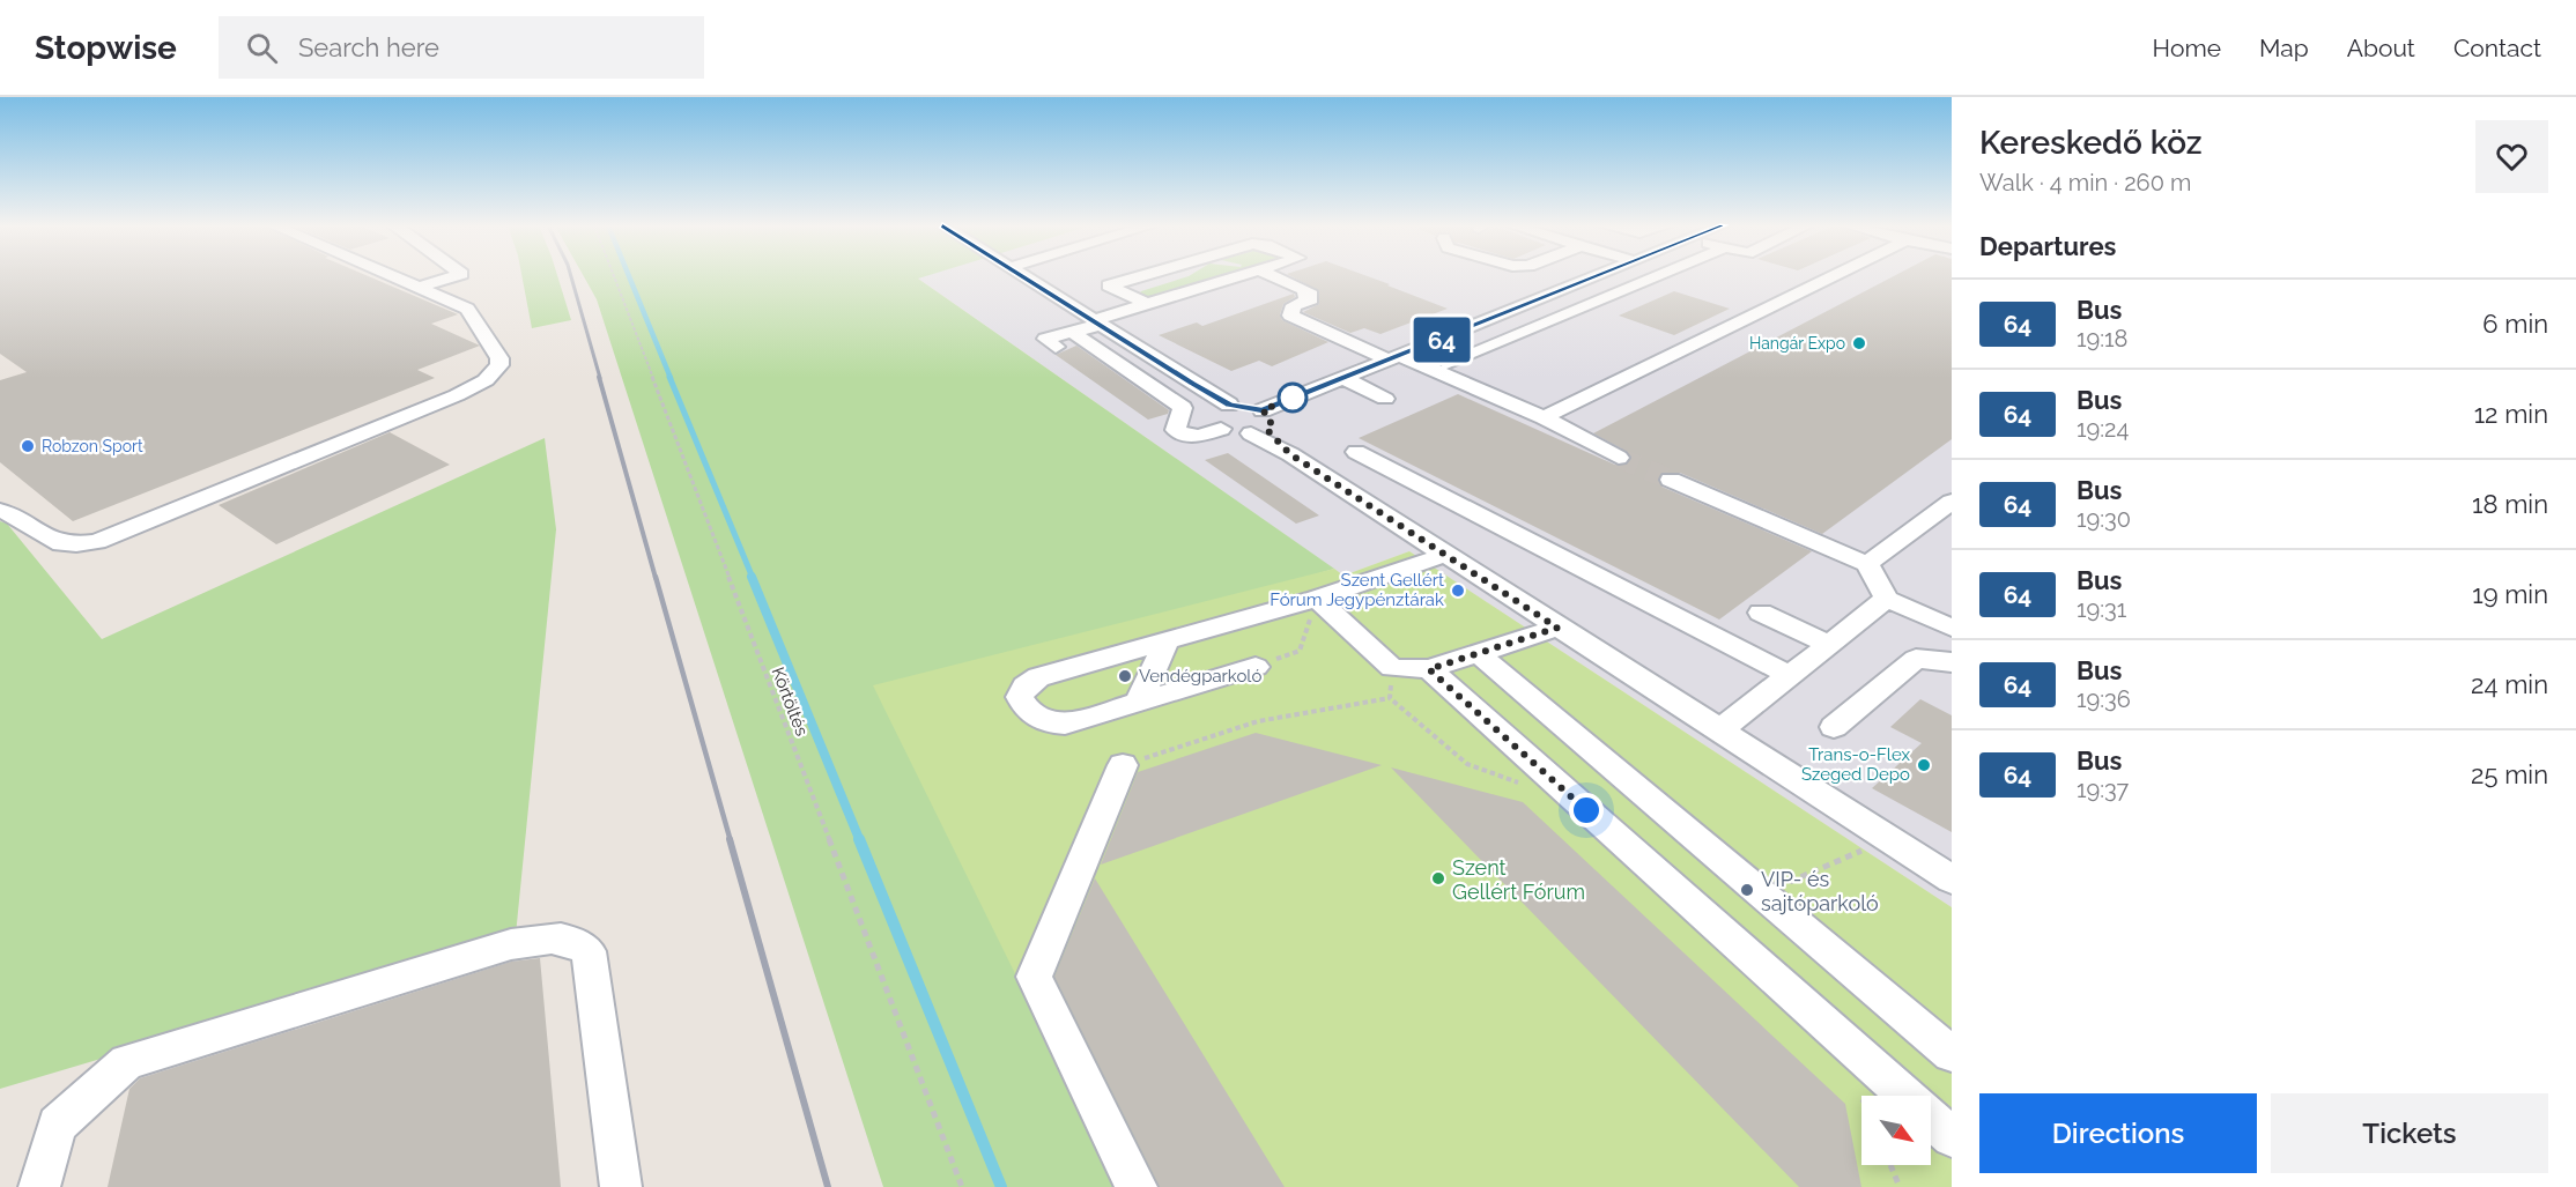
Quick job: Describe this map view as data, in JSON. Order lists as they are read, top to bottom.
{
  "streets": {
    "path": ["Körtöltés"]
  },
  "places": [
    "Hangár Expo",
    "Robzon Sport",
    "Szent Gellért Fórum Jegypénztárak",
    "Vendégparkoló",
    "Trans-o-Flex Szeged Depo",
    "Szent Gellért Fórum",
    "VIP- és sajtóparkoló"
  ],
  "lines": ["bus line 64"],
  "north": "bottom right",
  "page": {
    "header": "Stopwise",
    "search": "Search here",
    "nav": [
      "Home",
      "Map",
      "About",
      "Contact"
    ],
    "on_map": "64",
    "heading": [
      ["Kereskedő köz", "Walk · 4 min · 260 m"],
      "Departures"
    ],
    "list": [
      {
        "mark": "64",
        "name": "Bus",
        "note": "19:18",
        "value": "6 min"
      },
      {
        "mark": "64",
        "name": "Bus",
        "note": "19:24",
        "value": "12 min"
      },
      {
        "mark": "64",
        "name": "Bus",
        "note": "19:30",
        "value": "18 min"
      },
      {
        "mark": "64",
        "name": "Bus",
        "note": "19:31",
        "value": "19 min"
      },
      {
        "mark": "64",
        "name": "Bus",
        "note": "19:36",
        "value": "24 min"
      },
      {
        "mark": "64",
        "name": "Bus",
        "note": "19:37",
        "value": "25 min"
      }
    ],
    "buttons": ["Directions", "Tickets"]
  }
}
